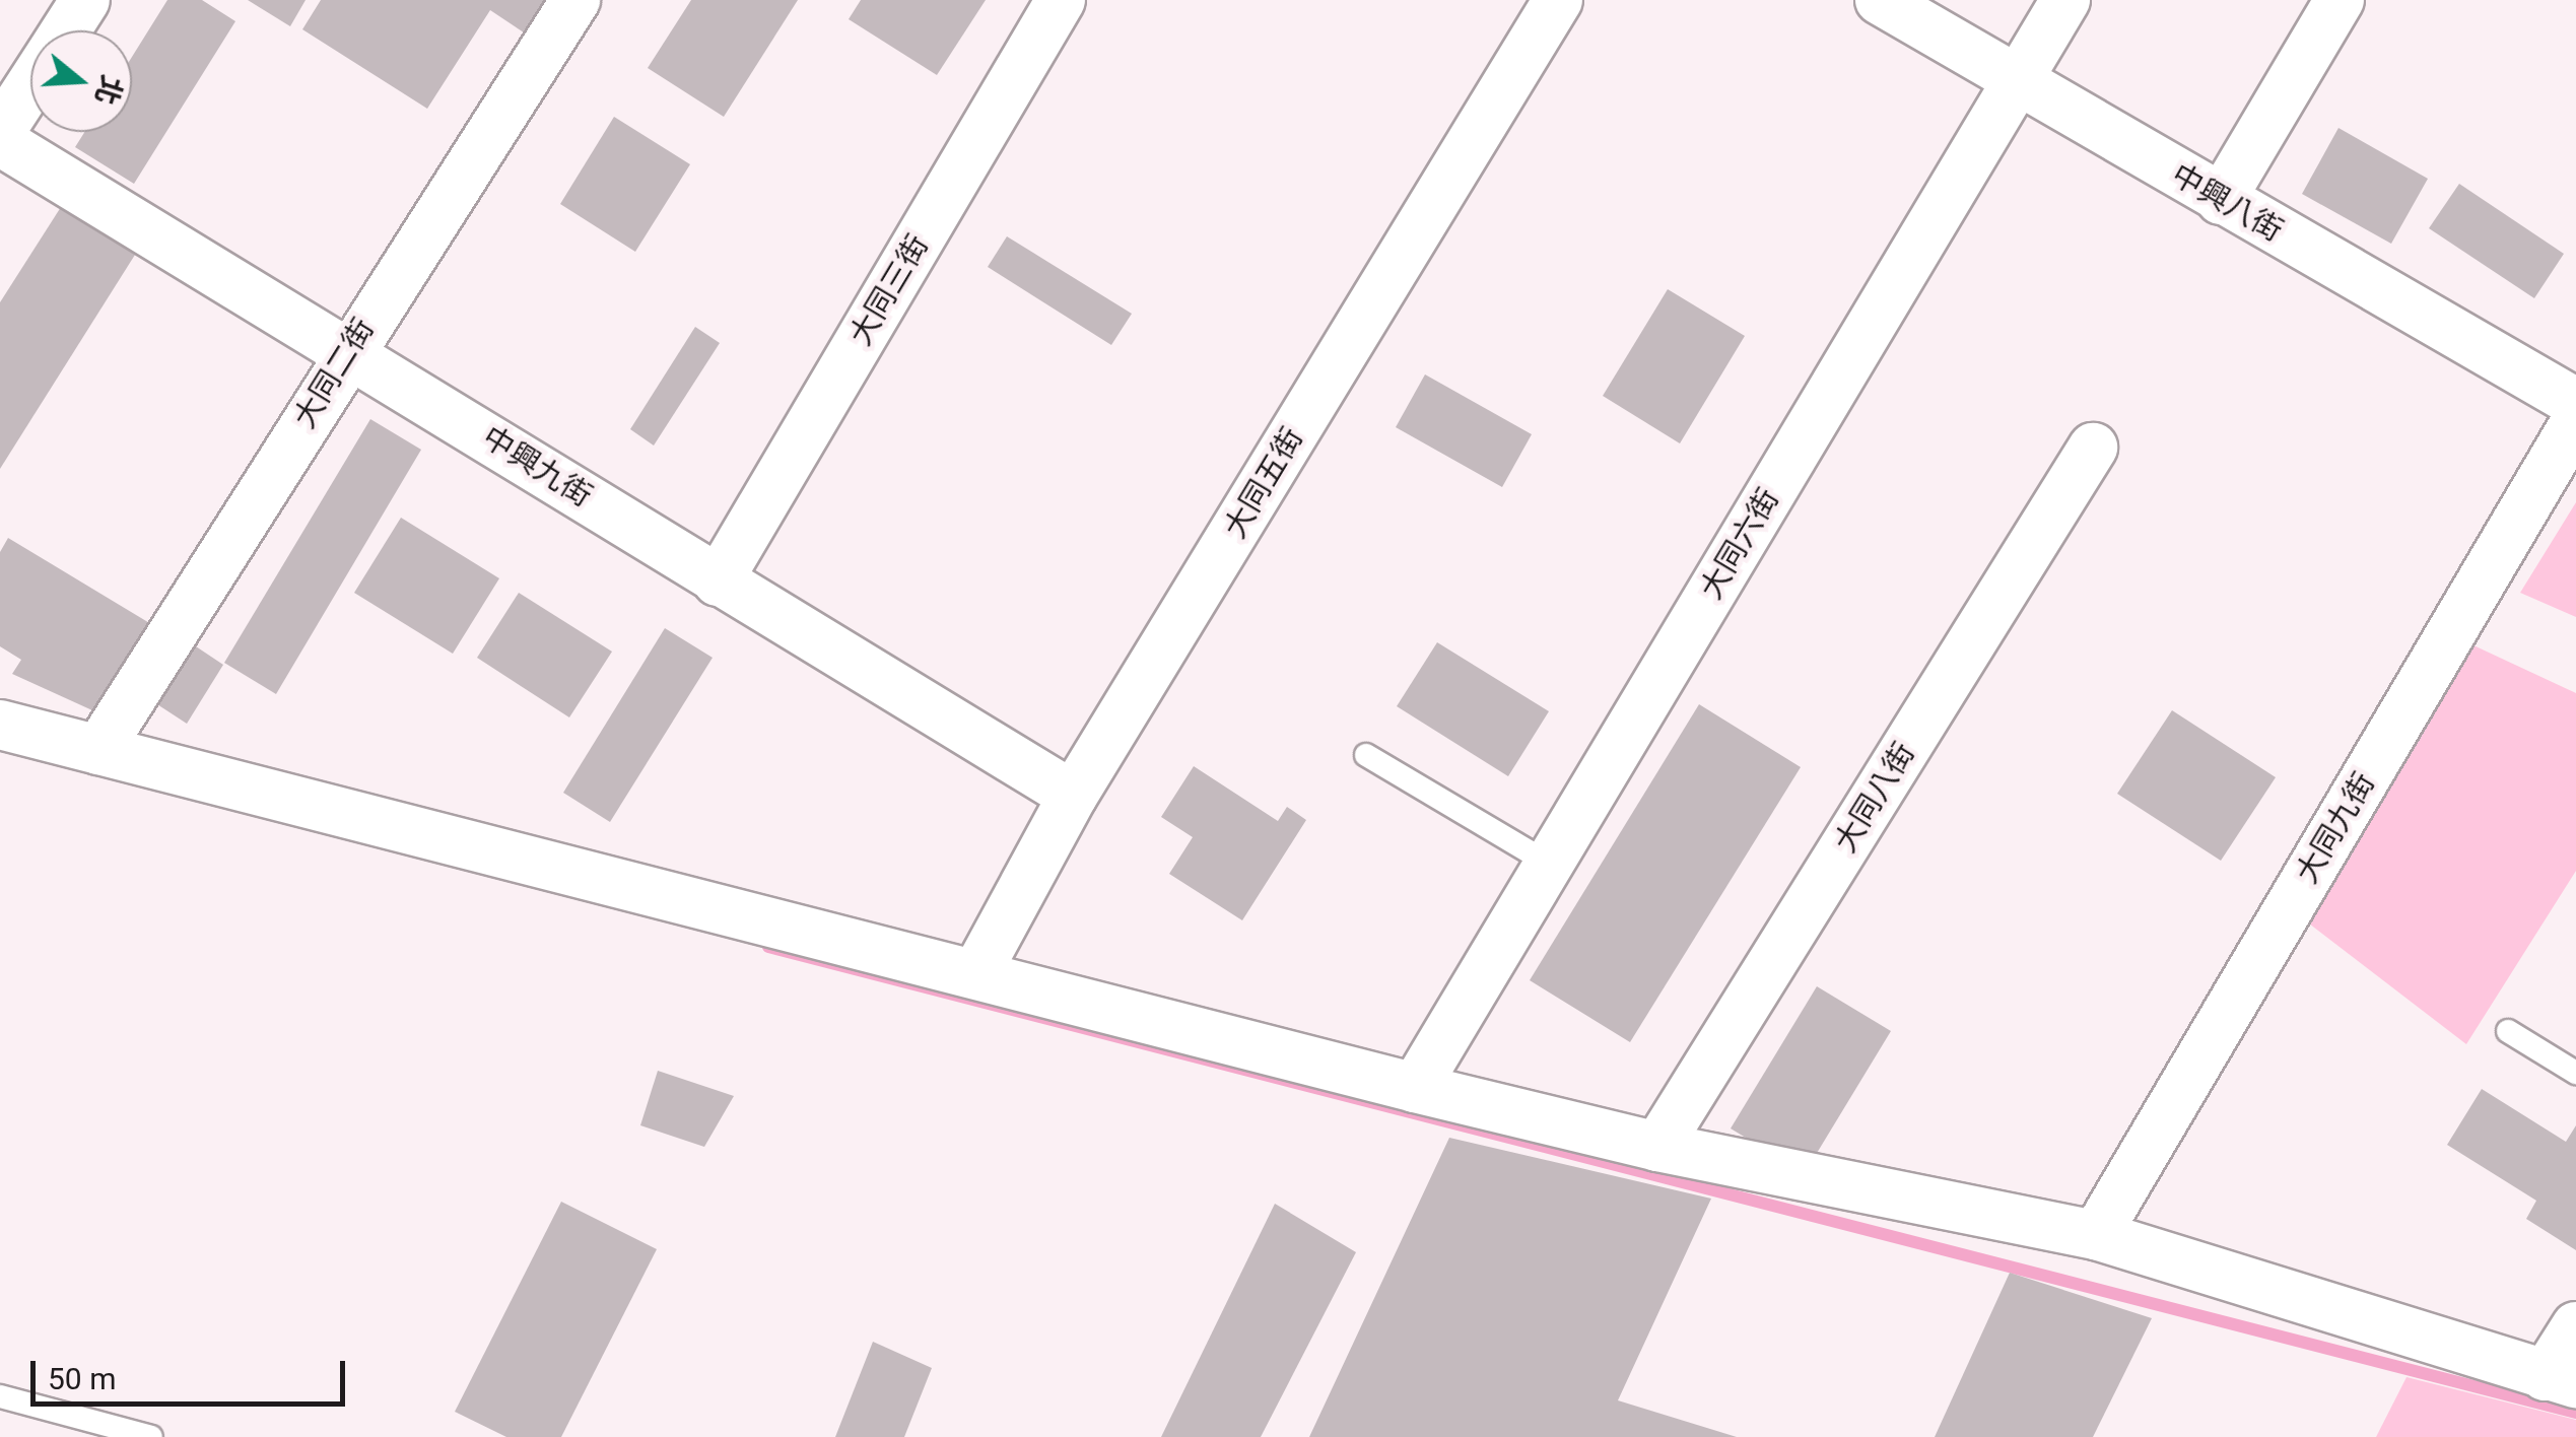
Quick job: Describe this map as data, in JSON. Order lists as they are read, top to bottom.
{
  "streets": {
    "street": [
      "中興八街",
      "大同三街",
      "大同二街",
      "中興九街",
      "大同五街",
      "大同六街",
      "大同八街",
      "大同九街"
    ]
  },
  "crossings": [
    ["中興八街", "大同六街"],
    ["大同三街", "中興九街"],
    ["大同二街", "中興九街"],
    ["中興九街", "大同五街"]
  ],
  "scale_bar": "50 m",
  "north": "right"
}
